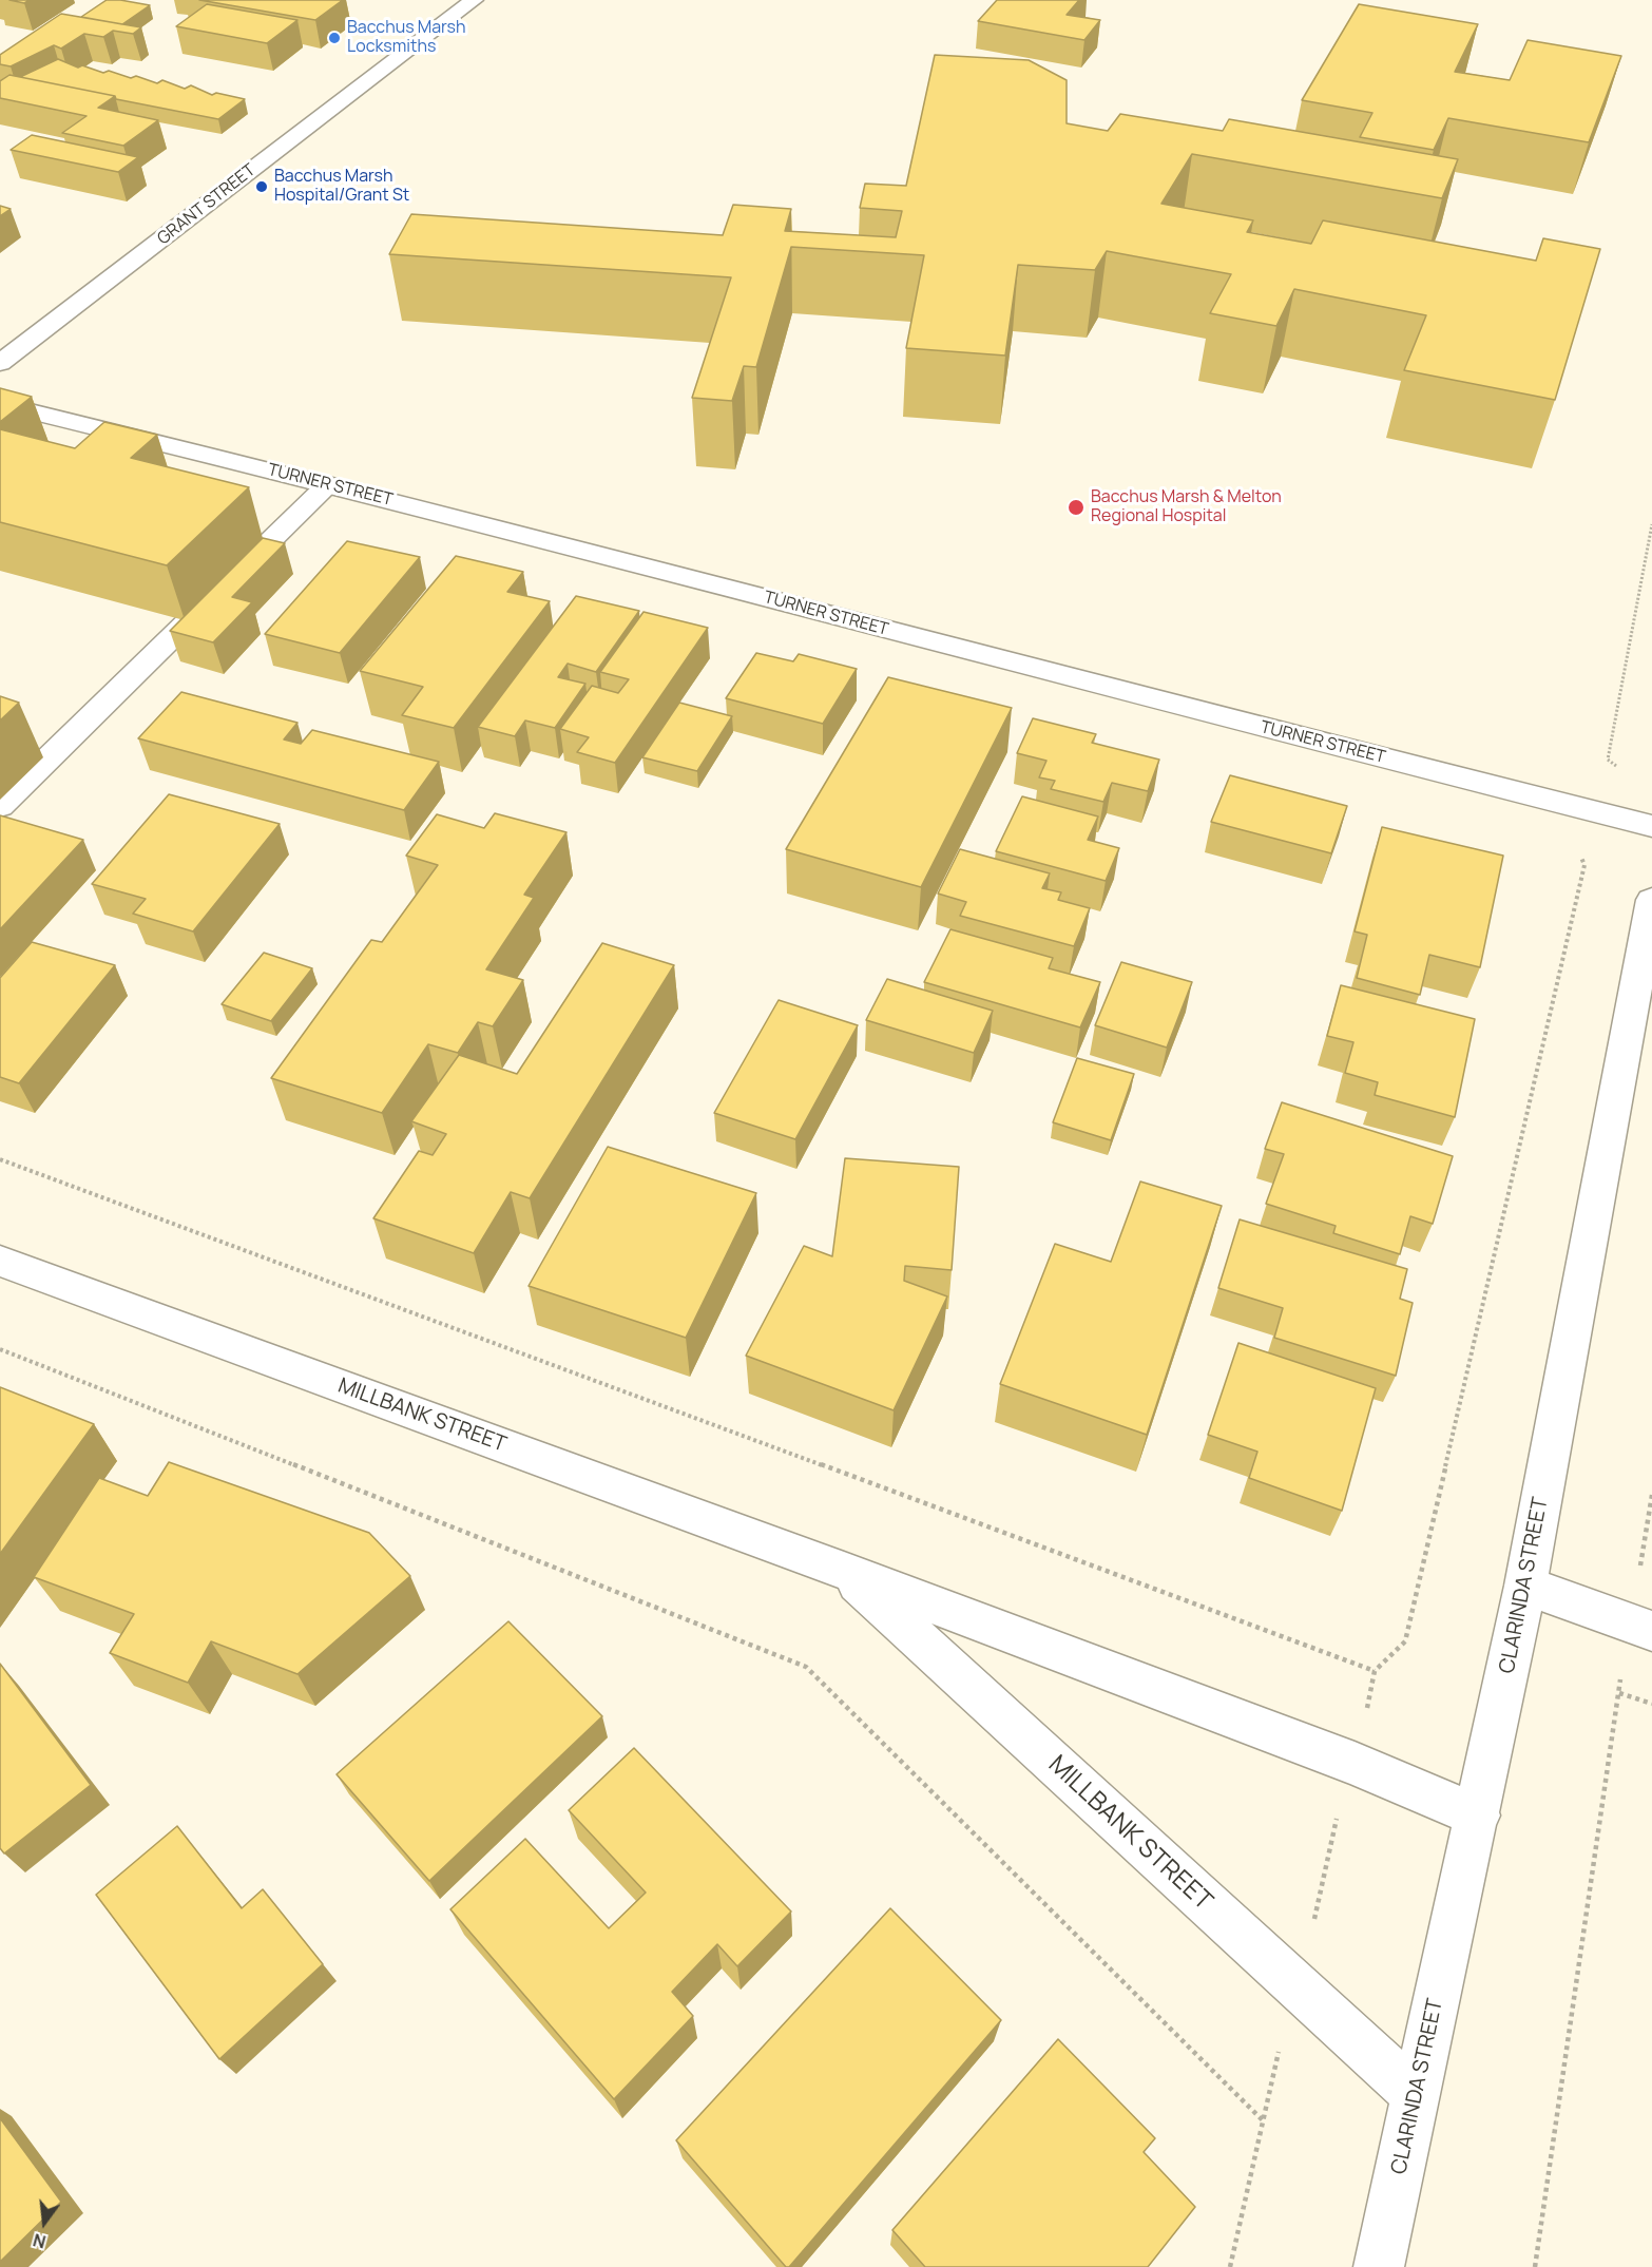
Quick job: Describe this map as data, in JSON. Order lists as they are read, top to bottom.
{
  "streets": {
    "street": [
      "GRANT STREET",
      "TURNER STREET",
      "MILLBANK STREET",
      "CLARINDA STREET"
    ]
  },
  "crossings": [
    ["MILLBANK STREET", "CLARINDA STREET"]
  ],
  "places": ["Bacchus Marsh Locksmiths", "Bacchus Marsh Hospital/Grant St", "Bacchus Marsh & Melton Regional Hospital"],
  "north": "bottom"
}
